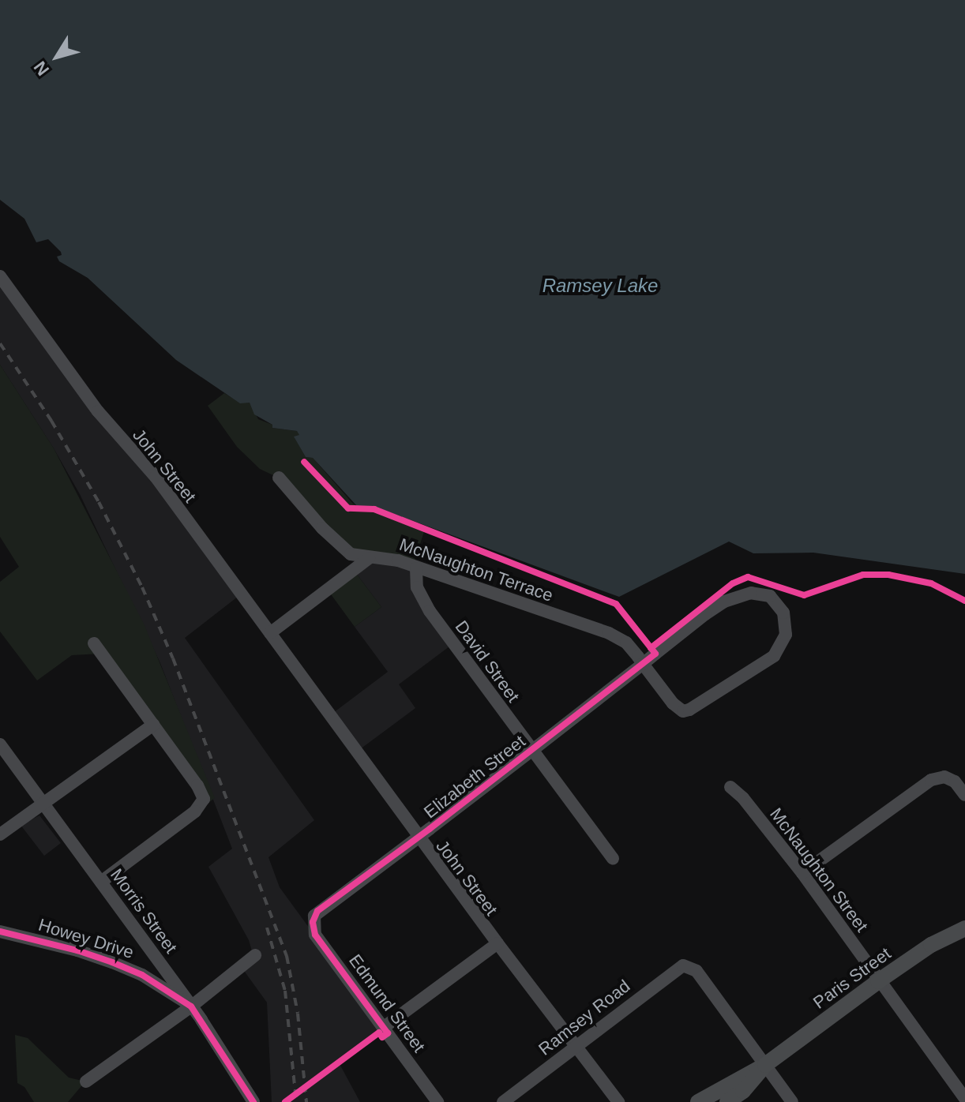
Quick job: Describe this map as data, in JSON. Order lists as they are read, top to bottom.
{
  "streets": {
    "main road": ["Paris Street"],
    "street": [
      "John Street",
      "McNaughton Terrace",
      "David Street",
      "Elizabeth Street",
      "McNaughton Street",
      "Morris Street",
      "Howey Drive",
      "Edmund Street",
      "Ramsey Road"
    ]
  },
  "crossings": [
    ["John Street", "Elizabeth Street"],
    ["John Street", "Ramsey Road"],
    ["McNaughton Terrace", "David Street"],
    ["McNaughton Terrace", "Elizabeth Street"],
    ["David Street", "Elizabeth Street"],
    ["Elizabeth Street", "Edmund Street"],
    ["McNaughton Street", "Paris Street"],
    ["Morris Street", "Howey Drive"],
    ["Paris Street", "Ramsey Road"]
  ],
  "water": ["Ramsey Lake"],
  "north": "bottom left"
}
